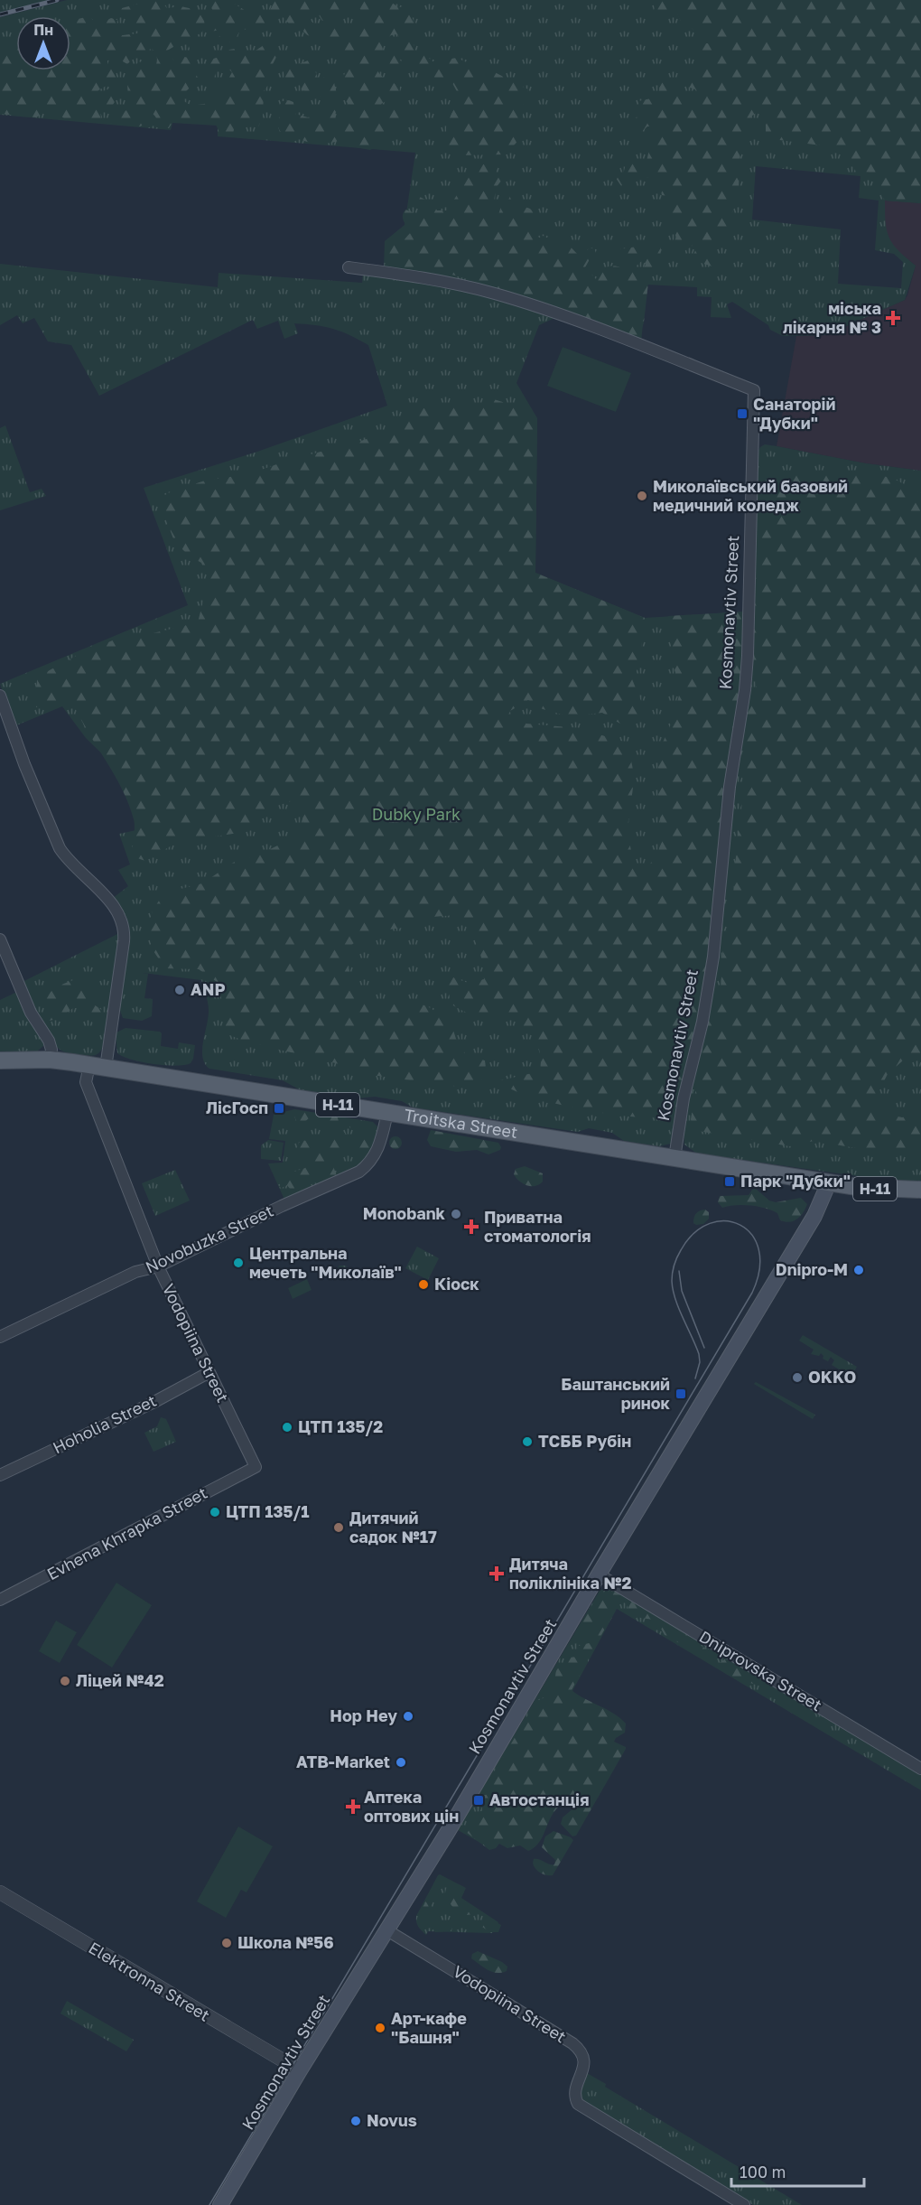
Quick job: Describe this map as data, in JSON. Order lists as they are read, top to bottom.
{
  "streets": {
    "main road": ["Kosmonavtiv Street", "Н-11", "Troitska Street"],
    "street": [
      "Novobuzka Street",
      "Vodopiina Street",
      "Hoholia Street",
      "Evhena Khrapka Street",
      "Dniprovska Street",
      "Elektronna Street"
    ]
  },
  "crossings": [
    ["Kosmonavtiv Street", "Troitska Street"],
    ["Kosmonavtiv Street", "Vodopiina Street"],
    ["Kosmonavtiv Street", "Dniprovska Street"],
    ["Kosmonavtiv Street", "Elektronna Street"],
    ["Troitska Street", "Novobuzka Street"],
    ["Troitska Street", "Vodopiina Street"],
    ["Novobuzka Street", "Vodopiina Street"],
    ["Vodopiina Street", "Hoholia Street"],
    ["Vodopiina Street", "Evhena Khrapka Street"]
  ],
  "parks": ["Dubky Park"],
  "places": {
    "health": [
      "міська лікарня № 3",
      "Приватна стоматологія",
      "Дитяча поліклініка №2",
      "Аптека оптових цін"
    ],
    "transit": [
      "Санаторій \"Дубки\"",
      "ЛісГосп",
      "Парк \"Дубки\"",
      "Баштанський ринок",
      "Автостанція"
    ],
    "other": [
      "Миколаївський базовий медичний коледж",
      "ANP",
      "Monobank",
      "Центральна мечеть \"Миколаїв\"",
      "Dnipro-M",
      "Кіоск",
      "OKKO",
      "ЦТП 135/2",
      "ТСББ Рубін",
      "ЦТП 135/1",
      "Дитячий садок №17",
      "Ліцей №42",
      "Hop Hey",
      "ATB-Market",
      "Школа №56",
      "Арт-кафе \"Башня\"",
      "Novus"
    ]
  },
  "scale_bar": "100 m",
  "north": "top"
}
